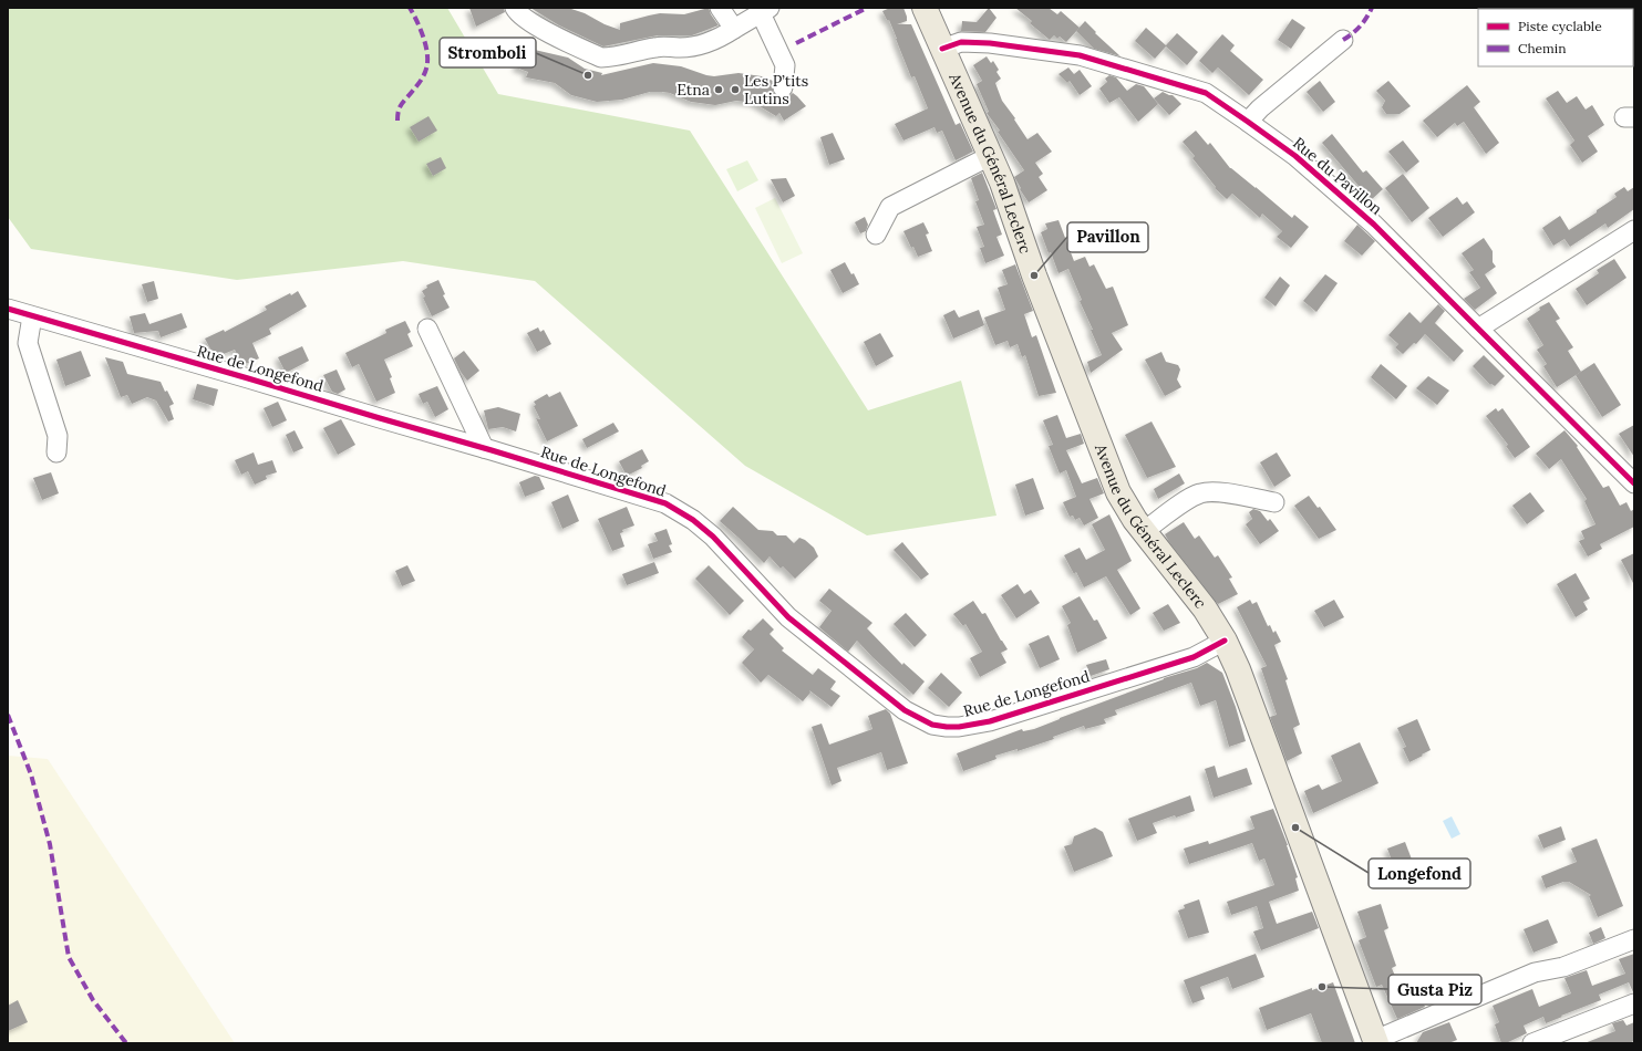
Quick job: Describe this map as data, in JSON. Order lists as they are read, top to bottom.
{
  "streets": {
    "main road": ["Avenue du Général Leclerc"],
    "street": ["Rue du Pavillon", "Rue de Longefond"]
  },
  "crossings": [
    ["Avenue du Général Leclerc", "Rue du Pavillon"],
    ["Avenue du Général Leclerc", "Rue de Longefond"]
  ],
  "places": [
    "Stromboli",
    "Etna",
    "Les P’tits Lutins",
    "Pavillon",
    "Longefond",
    "Gusta Piz"
  ],
  "legend": ["Piste cyclable", "Chemin"]
}
